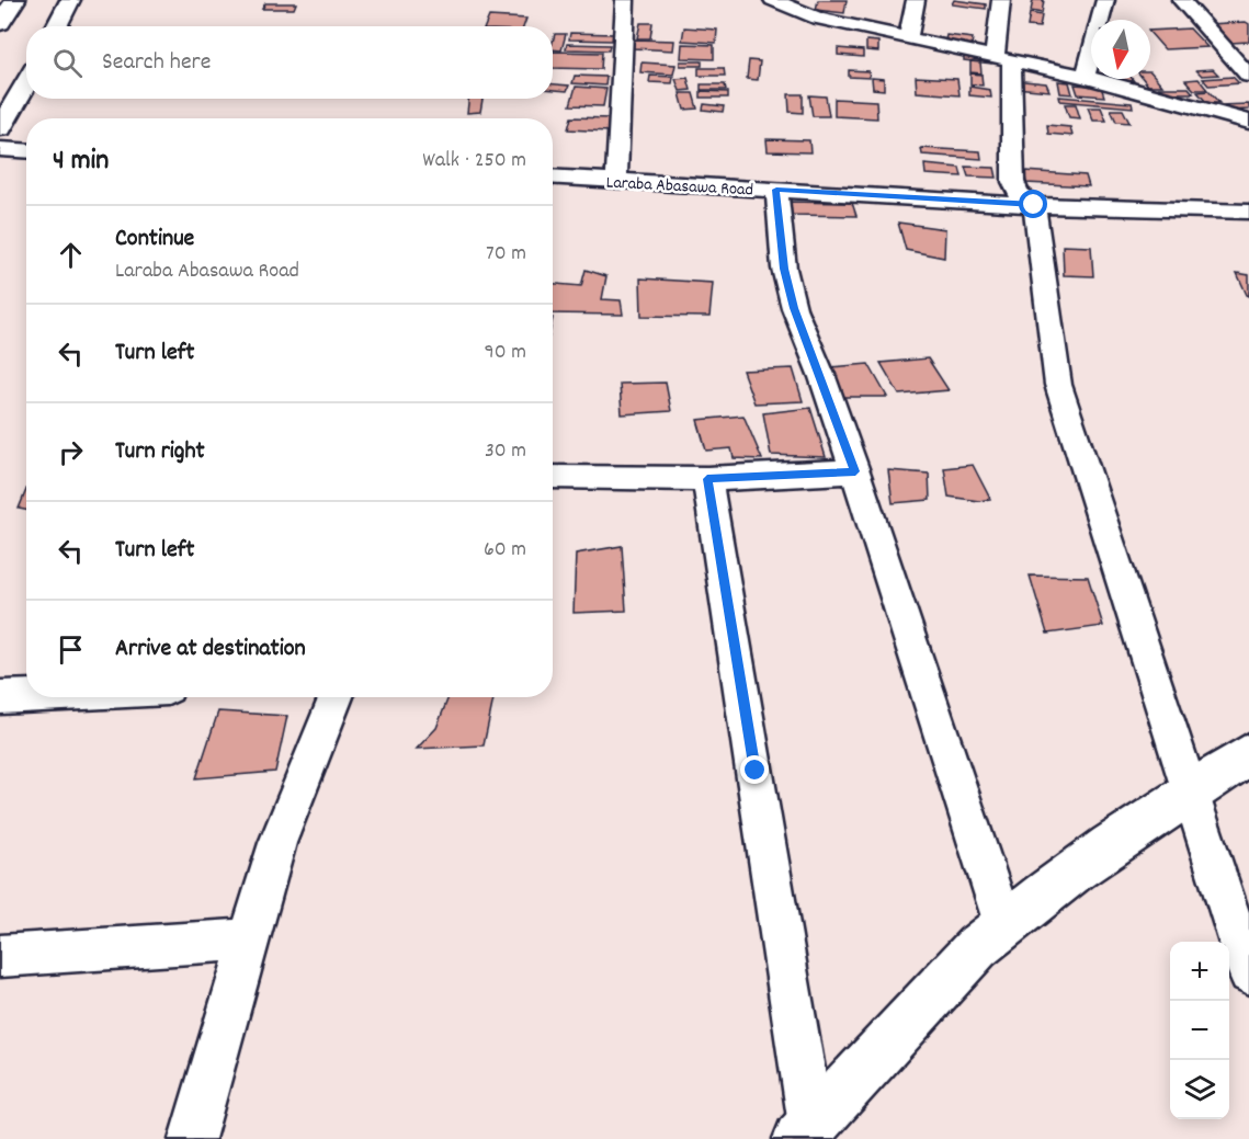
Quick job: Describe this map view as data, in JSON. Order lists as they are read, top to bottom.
{
  "streets": {
    "street": ["Laraba Abasawa Road"]
  },
  "north": "bottom",
  "page": {
    "search": "Search here",
    "heading": ["4 min", "Walk · 250 m"],
    "list": [
      ["Continue", "Laraba Abasawa Road", "70 m"],
      ["Turn left", "90 m"],
      ["Turn right", "30 m"],
      ["Turn left", "60 m"],
      "Arrive at destination"
    ],
    "map_buttons": ["+", "−"]
  }
}
